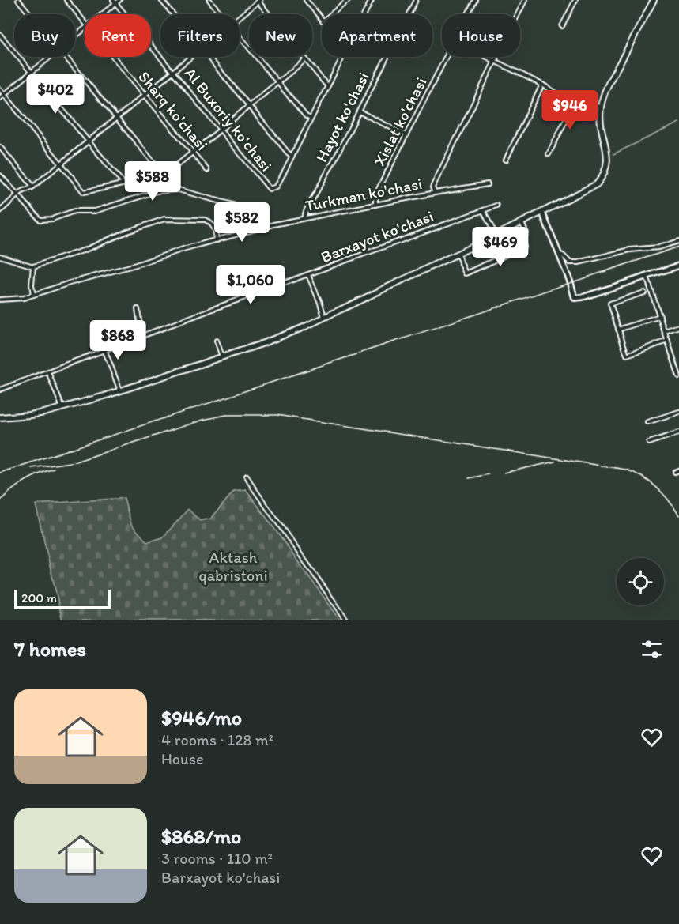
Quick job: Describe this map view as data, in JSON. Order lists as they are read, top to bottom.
{
  "streets": {
    "street": [
      "Sharq ko'chasi",
      "Hayot ko'chasi",
      "Al Buxoriy ko'chasi",
      "Xislat ko'chasi",
      "Turkman ko'chasi",
      "Barxayot ko'chasi"
    ]
  },
  "crossings": [
    ["Hayot ko'chasi", "Turkman ko'chasi"],
    ["Xislat ko'chasi", "Turkman ko'chasi"]
  ],
  "parks": ["Aktash qabristoni"],
  "scale_bar": "200 m",
  "page": {
    "chip": [
      "Buy",
      "Rent",
      "Filters",
      "New",
      "Apartment",
      "House"
    ],
    "price": [
      "$402",
      "$946",
      "$588",
      "$582",
      "$469",
      "$1,060",
      "$868"
    ],
    "scale": "200 m",
    "heading": "7 homes",
    "list": [
      {
        "name": "$946/mo",
        "note": "4 rooms · 128 m² · House"
      },
      {
        "name": "$868/mo",
        "note": "3 rooms · 110 m² · Barxayot ko'chasi"
      }
    ]
  }
}
